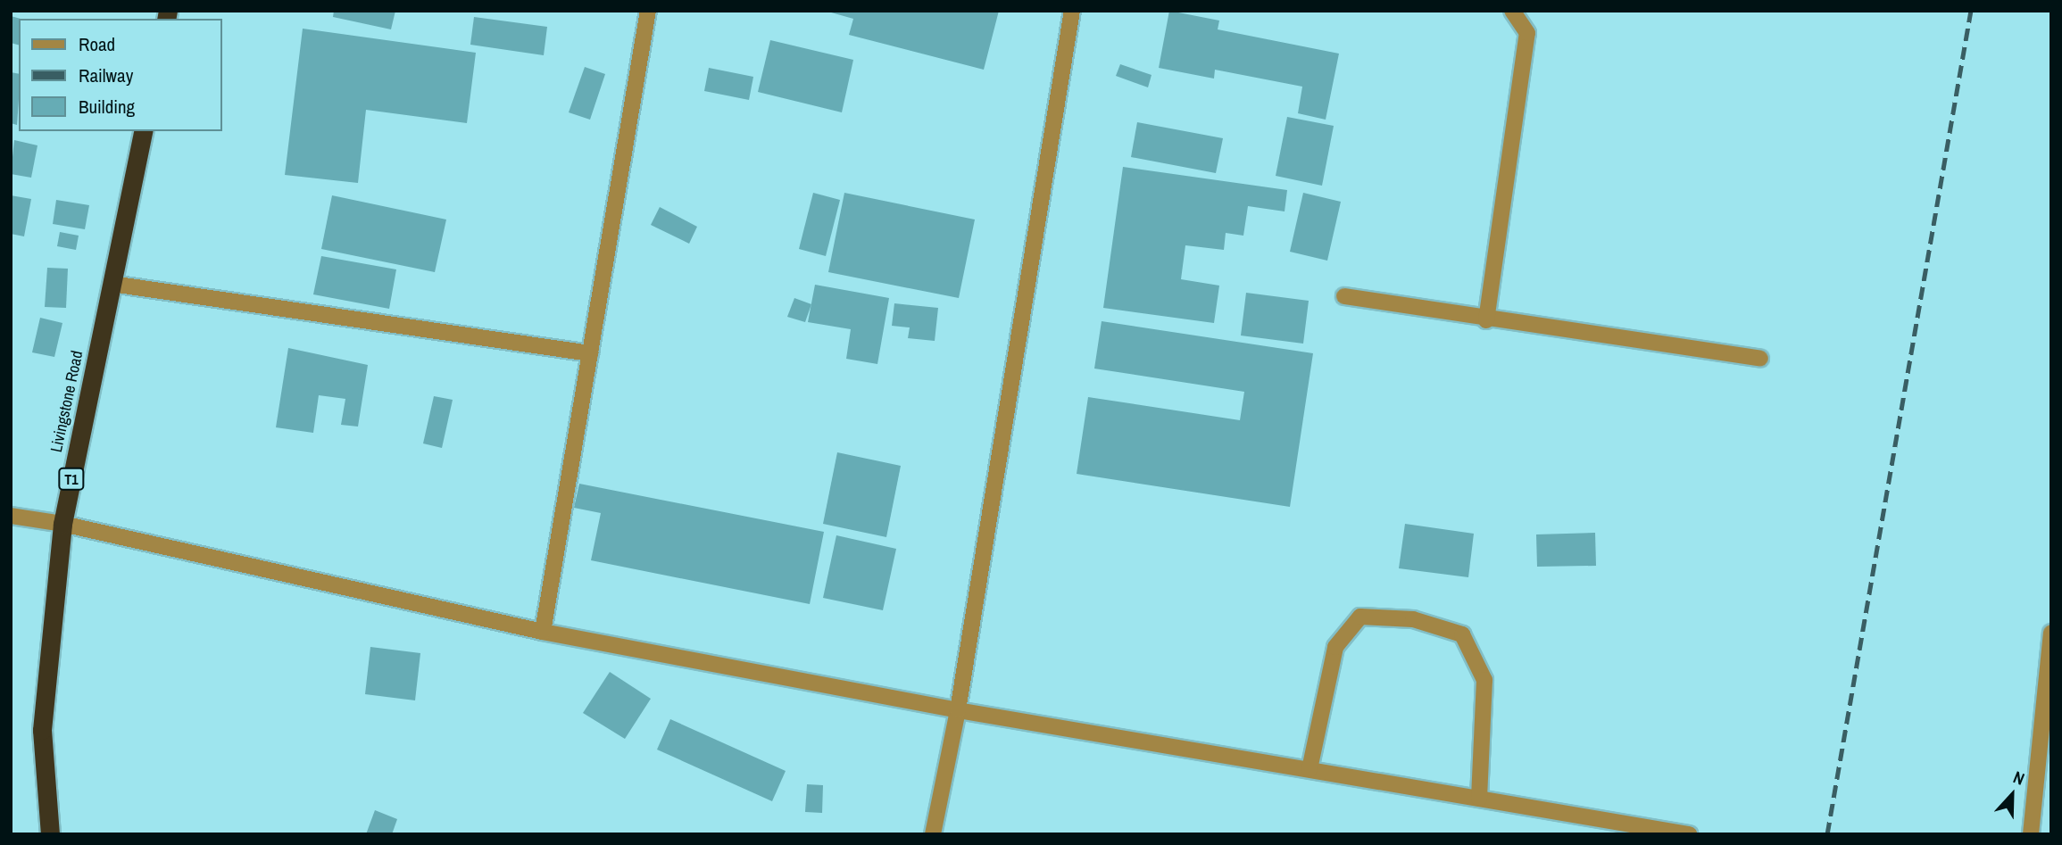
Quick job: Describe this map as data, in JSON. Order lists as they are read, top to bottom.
{
  "streets": {
    "highway": ["Livingstone Road", "T1"]
  },
  "legend": ["Road", "Railway", "Building"],
  "north": "top"
}
